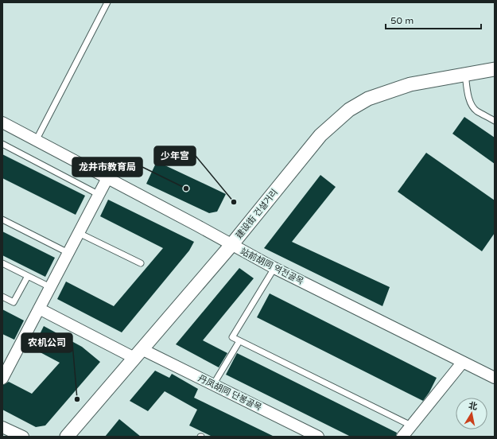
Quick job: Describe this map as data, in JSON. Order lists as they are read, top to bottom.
{
  "streets": {
    "street": ["建设街 건설거리", "站前胡同 역전골목", "丹凤胡同 단봉골목"]
  },
  "crossings": [
    ["建设街 건설거리", "站前胡同 역전골목"],
    ["建设街 건설거리", "丹凤胡同 단봉골목"]
  ],
  "places": ["龙井市教育局", "少年宫", "农机公司"],
  "scale_bar": "50 m",
  "north": "top"
}
